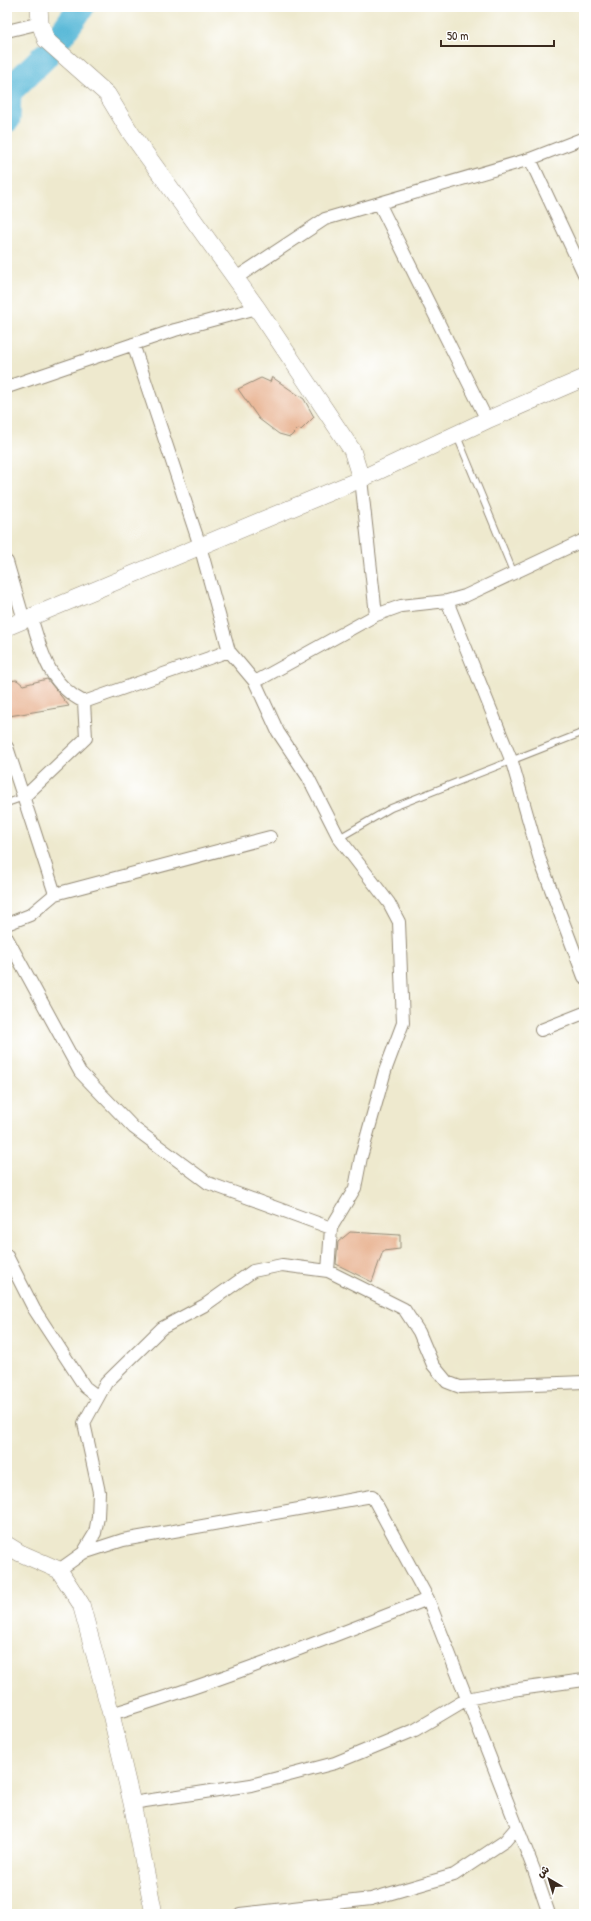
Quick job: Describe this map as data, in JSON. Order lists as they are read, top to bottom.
{
  "scale_bar": "50 m",
  "north": "top left"
}
